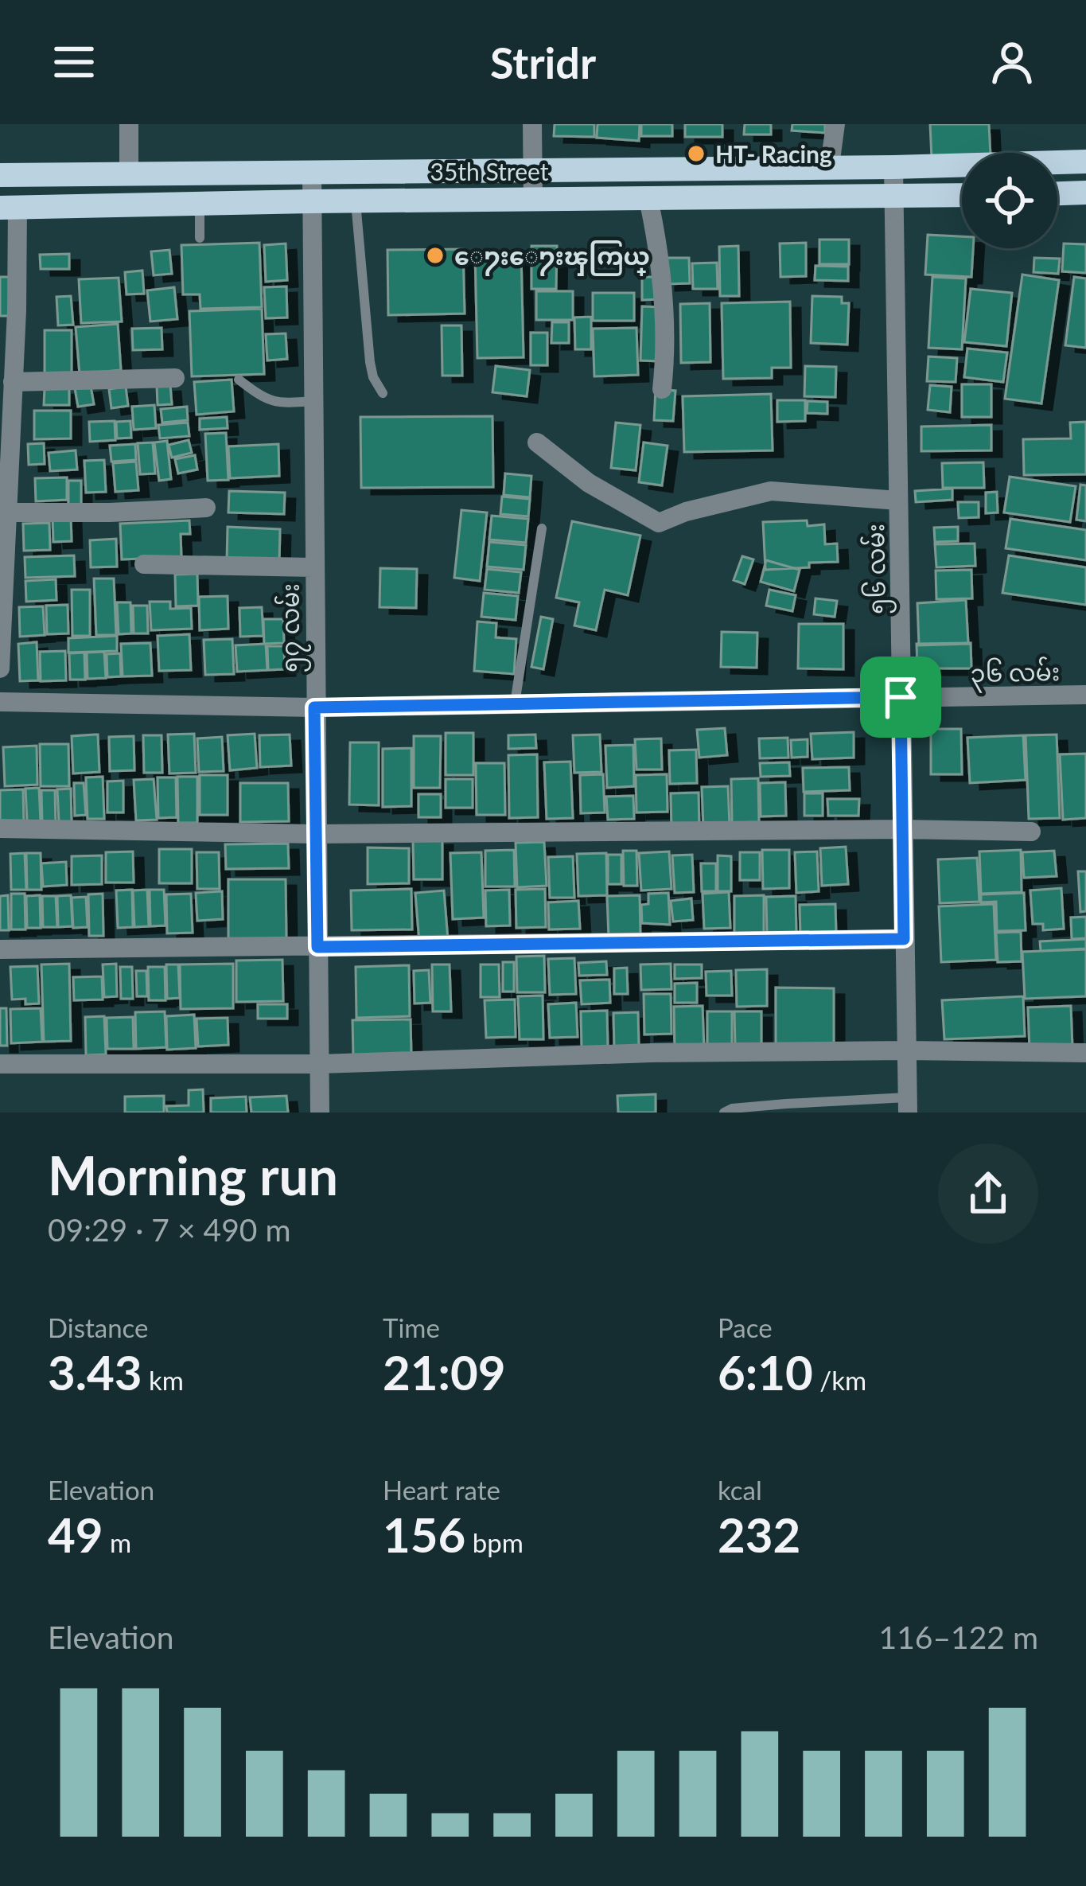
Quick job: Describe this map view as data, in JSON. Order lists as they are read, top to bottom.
{
  "streets": {
    "main road": ["35th Street"],
    "street": ["၅၆ လမ်း", "၅၇ လမ်း", "၃၆ လမ်း"]
  },
  "crossings": [
    ["35th Street", "၅၆ လမ်း"],
    ["35th Street", "၅၇ လမ်း"],
    ["၅၆ လမ်း", "၃၆ လမ်း"],
    ["၅၇ လမ်း", "၃၆ လမ်း"]
  ],
  "places": ["HT- Racing", "ေ႒းေ႒းၾကြယ္"],
  "page": {
    "header": "Stridr",
    "heading": ["Morning run", "09:29 · 7 × 490 m"],
    "stats": [
      ["Distance", "3.43 km"],
      ["Time", "21:09"],
      ["Pace", "6:10 /km"],
      ["Elevation", "49 m"],
      ["Heart rate", "156 bpm"],
      ["kcal", "232"]
    ],
    "chart": ["Elevation", "116–122 m"]
  }
}
